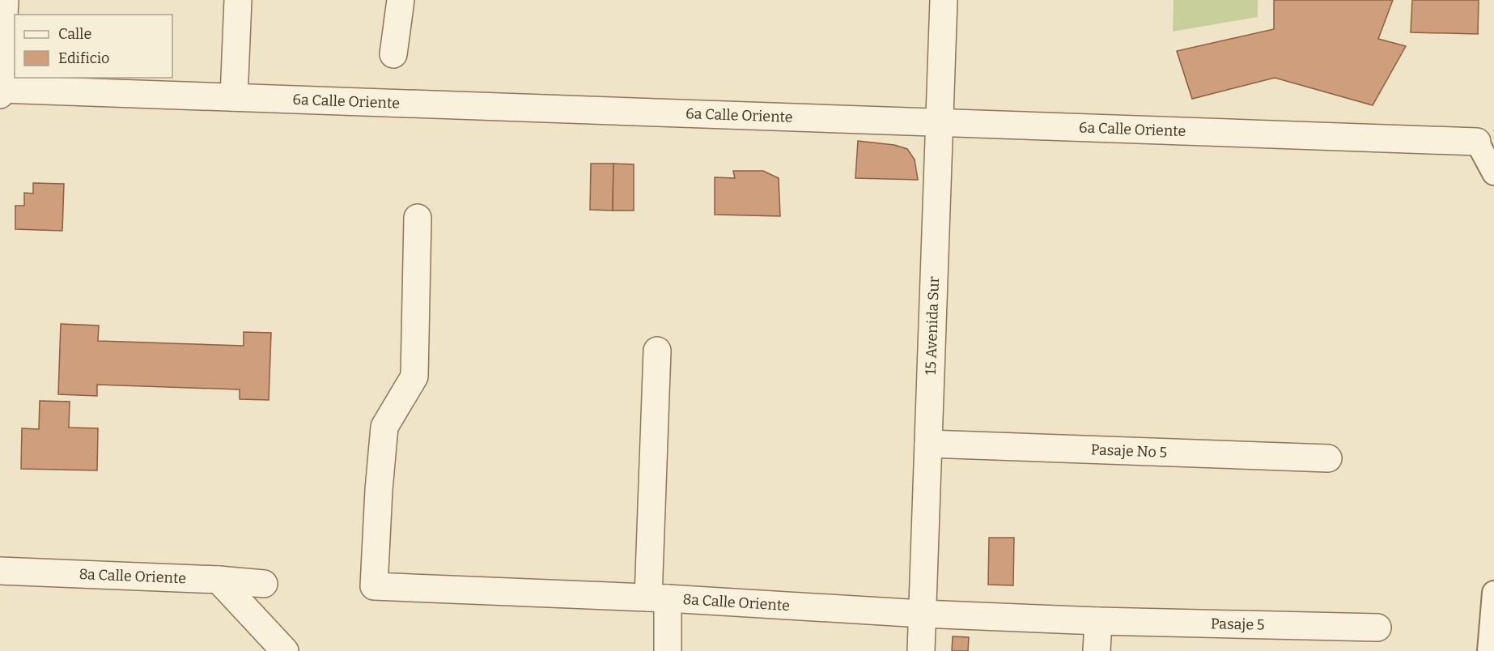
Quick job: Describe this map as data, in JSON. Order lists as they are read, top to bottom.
{
  "streets": {
    "street": [
      "6a Calle Oriente",
      "15 Avenida Sur",
      "Pasaje No 5",
      "8a Calle Oriente",
      "Pasaje 5"
    ]
  },
  "crossings": [
    ["6a Calle Oriente", "15 Avenida Sur"],
    ["15 Avenida Sur", "Pasaje No 5"],
    ["15 Avenida Sur", "8a Calle Oriente"],
    ["8a Calle Oriente", "Pasaje 5"]
  ],
  "legend": ["Calle", "Edificio"]
}
